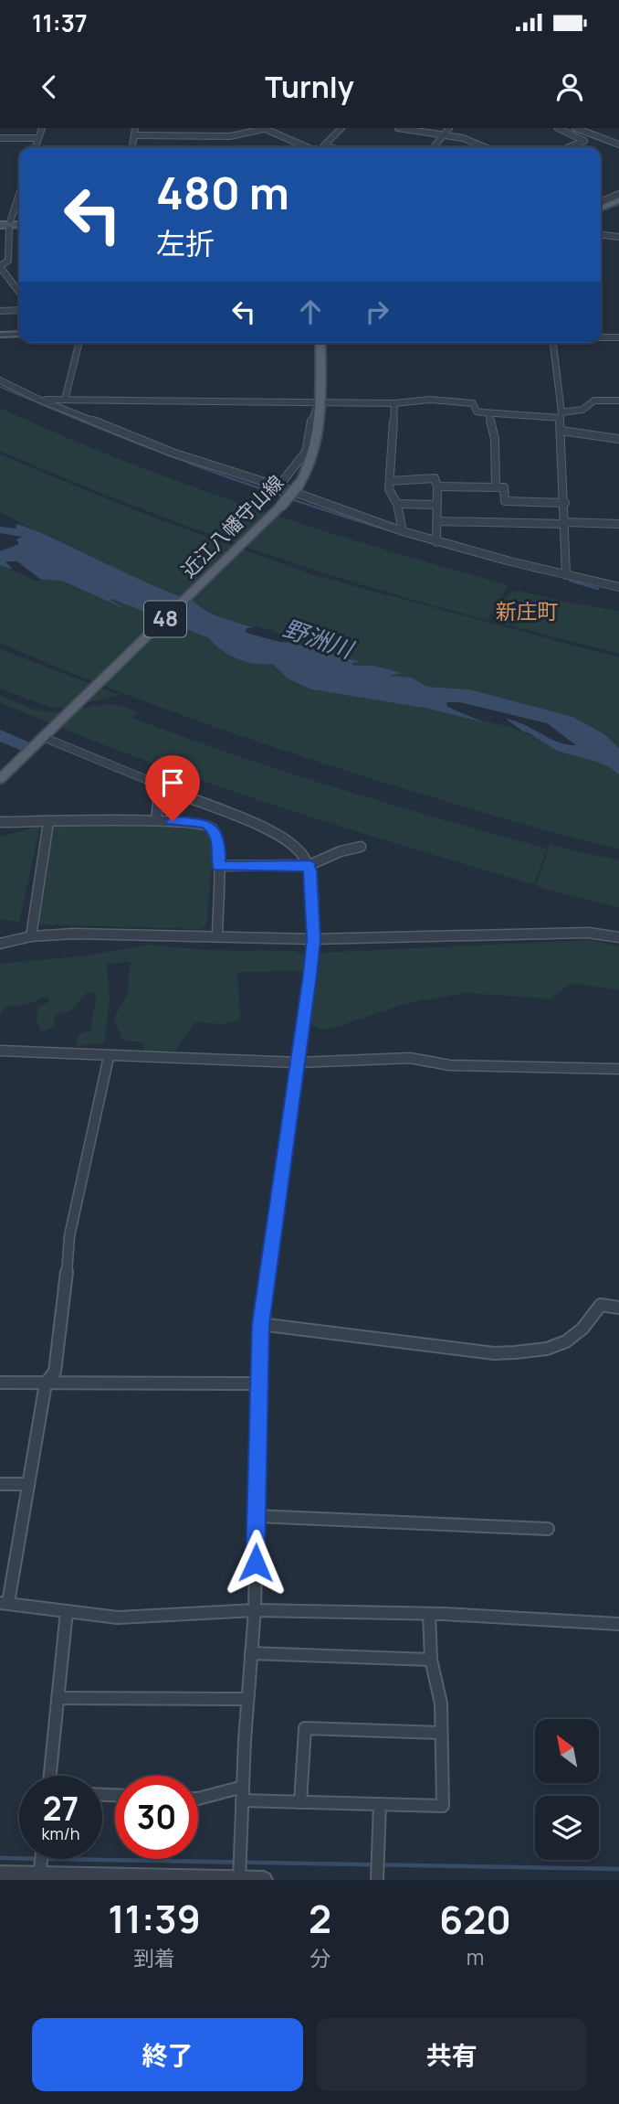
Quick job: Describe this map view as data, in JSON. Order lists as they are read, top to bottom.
{
  "streets": {
    "main road": ["近江八幡守山線", "48"]
  },
  "districts": ["新庄町"],
  "water": ["野洲川"],
  "north": "top left",
  "page": {
    "status": "11:37",
    "header": "Turnly",
    "turn": ["480 m", "左折"],
    "speed": "27 km/h",
    "limit": "30",
    "eta": [
      "11:39",
      "到着",
      "2",
      "分",
      "620",
      "m"
    ],
    "buttons": ["終了", "共有"]
  }
}
